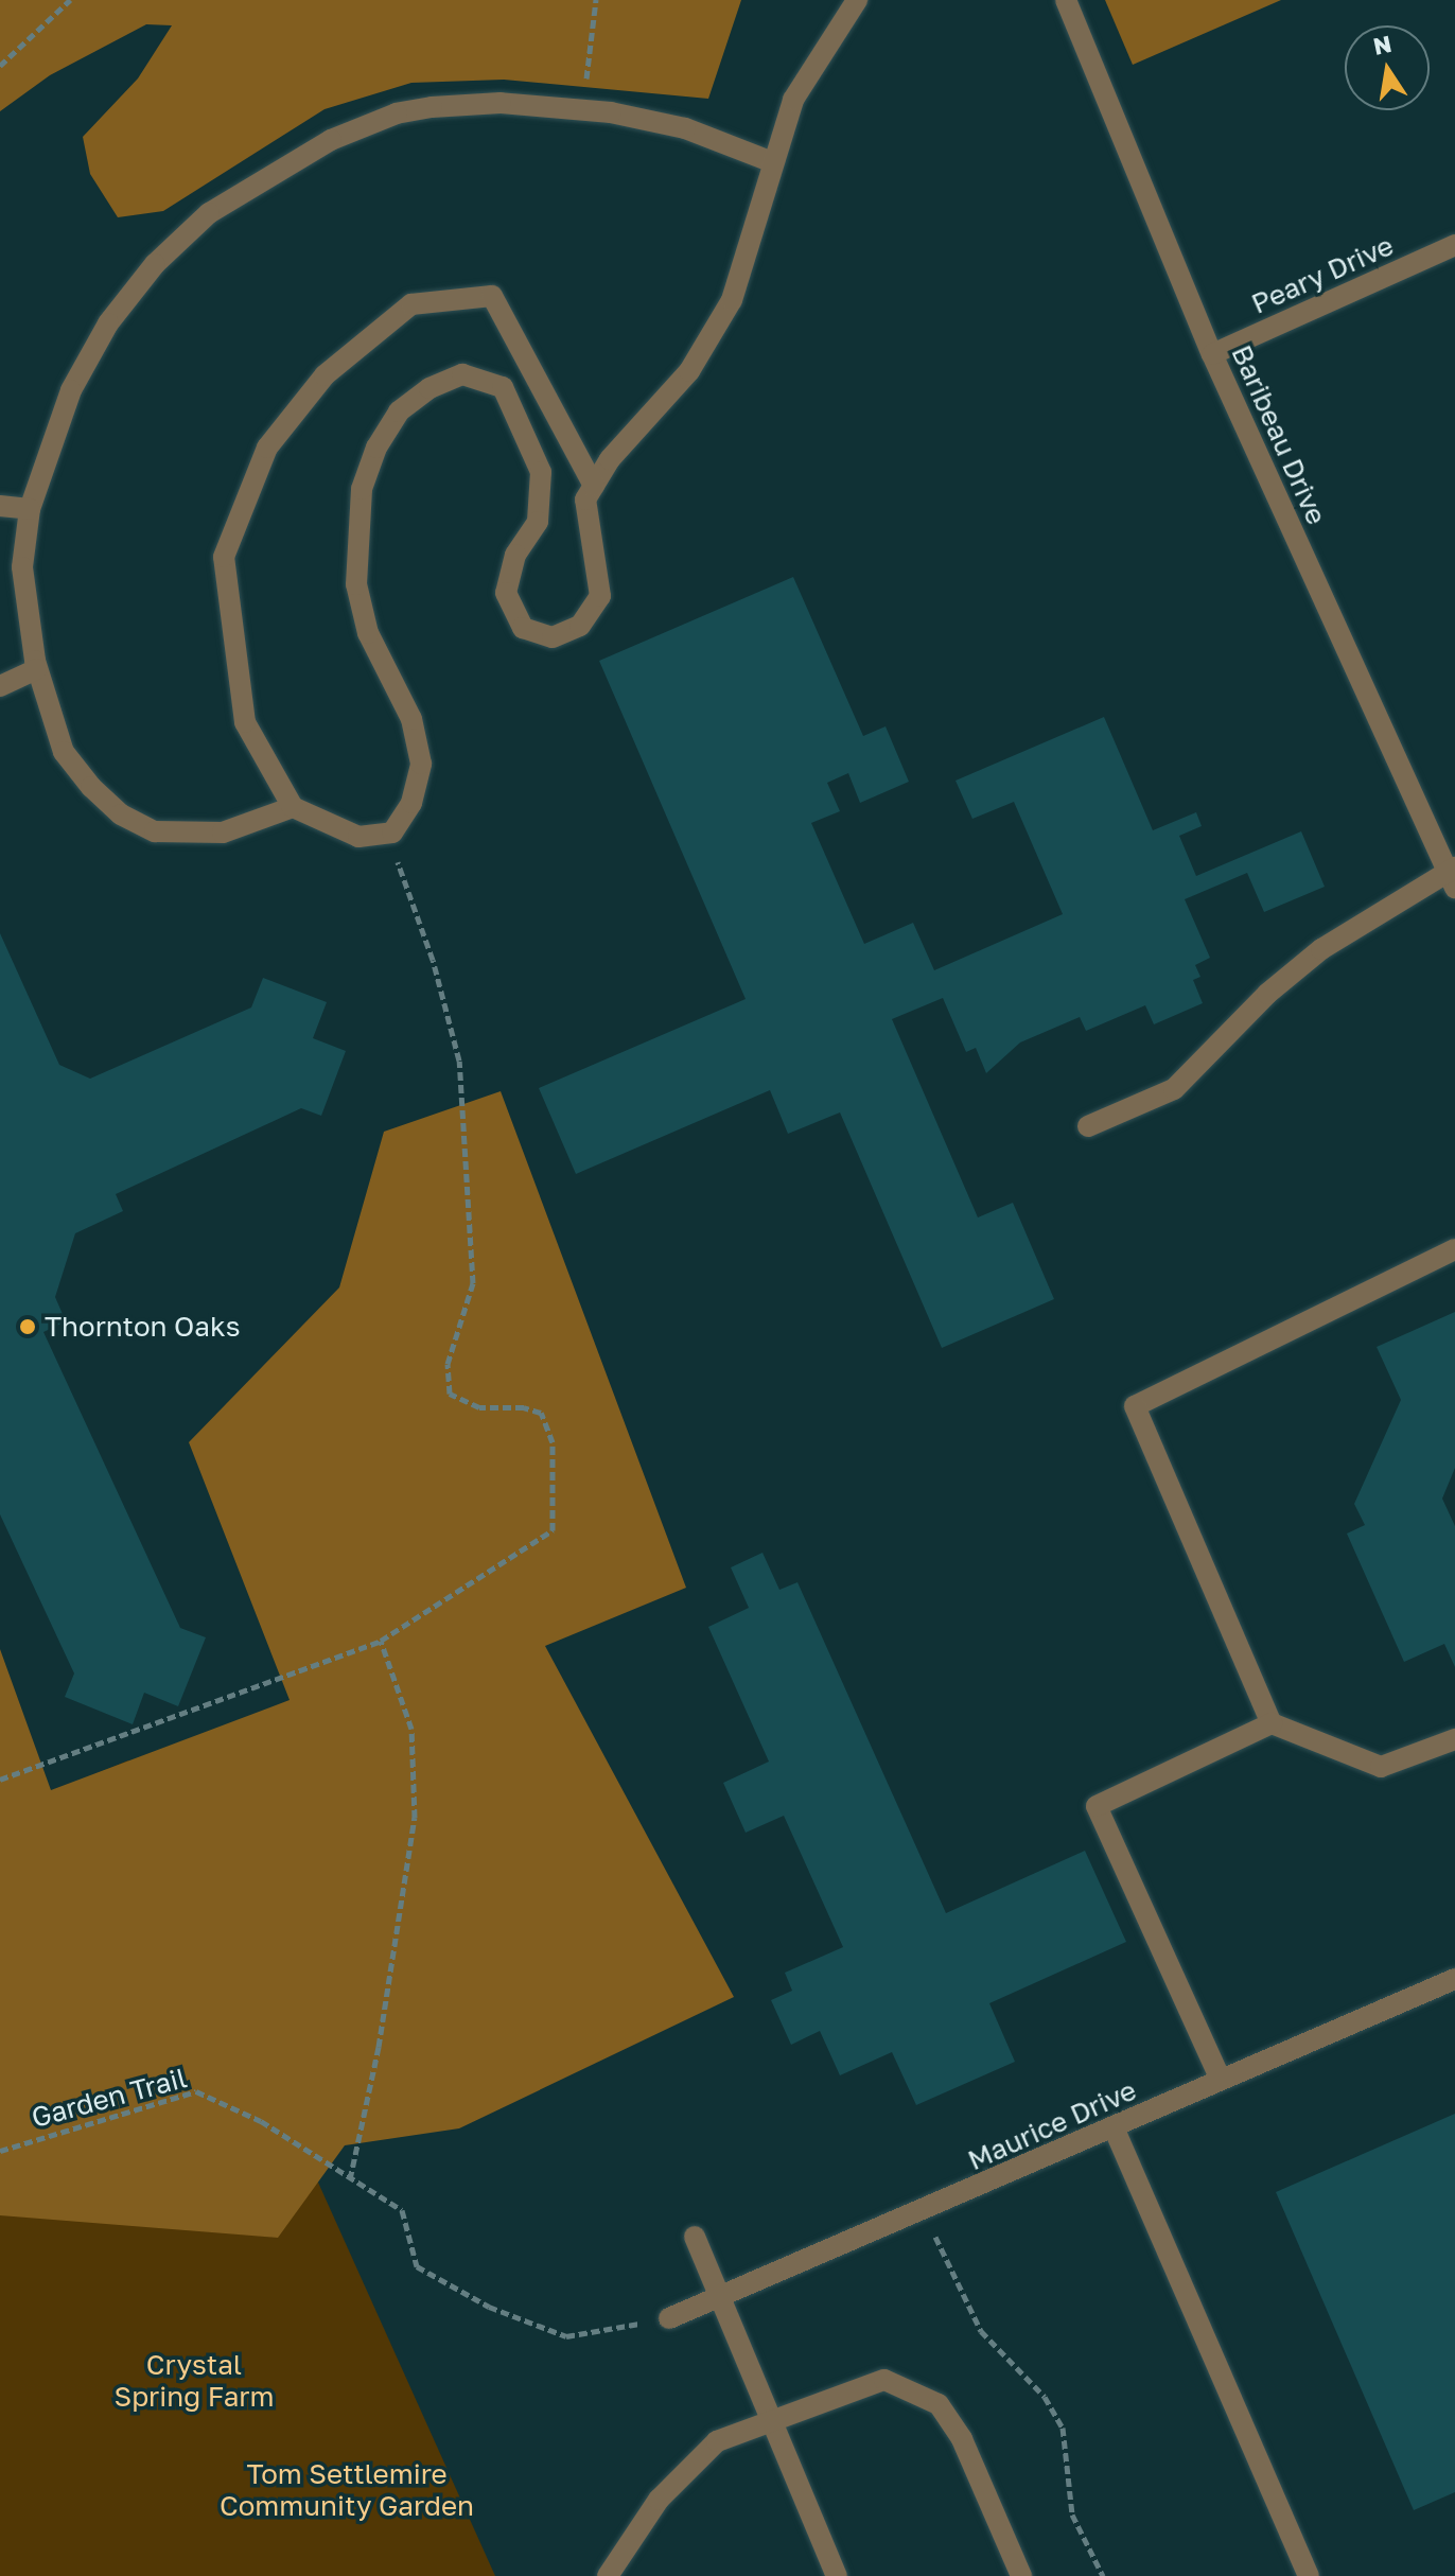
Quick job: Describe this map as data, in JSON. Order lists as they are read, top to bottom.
{
  "streets": {
    "street": ["Peary Drive", "Baribeau Drive", "Maurice Drive"],
    "path": ["Garden Trail"]
  },
  "crossings": [
    ["Peary Drive", "Baribeau Drive"],
    ["Garden Trail", "Maurice Drive"]
  ],
  "parks": ["Crystal Spring Farm", "Tom Settlemire Community Garden"],
  "places": ["Thornton Oaks"],
  "north": "top"
}
